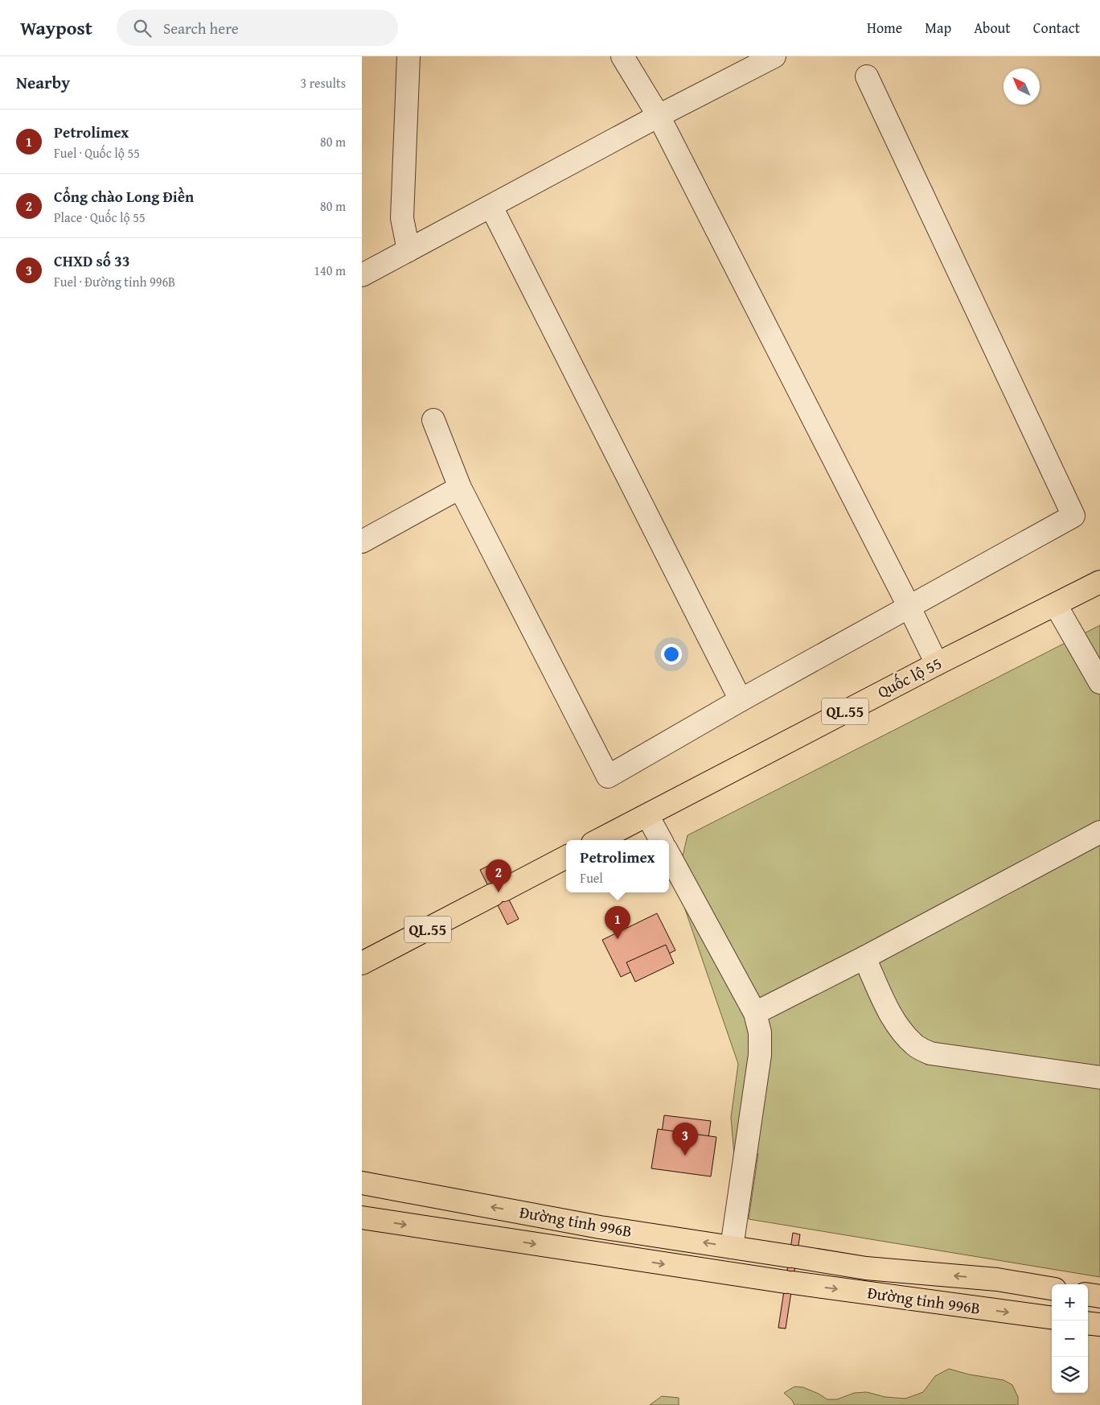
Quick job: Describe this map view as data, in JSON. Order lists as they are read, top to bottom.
{
  "streets": {
    "main road": ["Quốc lộ 55", "QL.55", "Đường tỉnh 996B"]
  },
  "north": "top left",
  "page": {
    "header": "Waypost",
    "search": "Search here",
    "nav": [
      "Home",
      "Map",
      "About",
      "Contact"
    ],
    "heading": ["Nearby", "3 results"],
    "list": [
      {
        "mark": "1",
        "name": "Petrolimex",
        "note": "Fuel · Quốc lộ 55",
        "value": "80 m"
      },
      {
        "mark": "2",
        "name": "Cổng chào Long Điền",
        "note": "Place · Quốc lộ 55",
        "value": "80 m"
      },
      {
        "mark": "3",
        "name": "CHXD số 33",
        "note": "Fuel · Đường tỉnh 996B",
        "value": "140 m"
      }
    ],
    "popup": ["Petrolimex", "Fuel"],
    "pins": ["2", "1", "3"],
    "map_buttons": ["+", "−"]
  }
}
